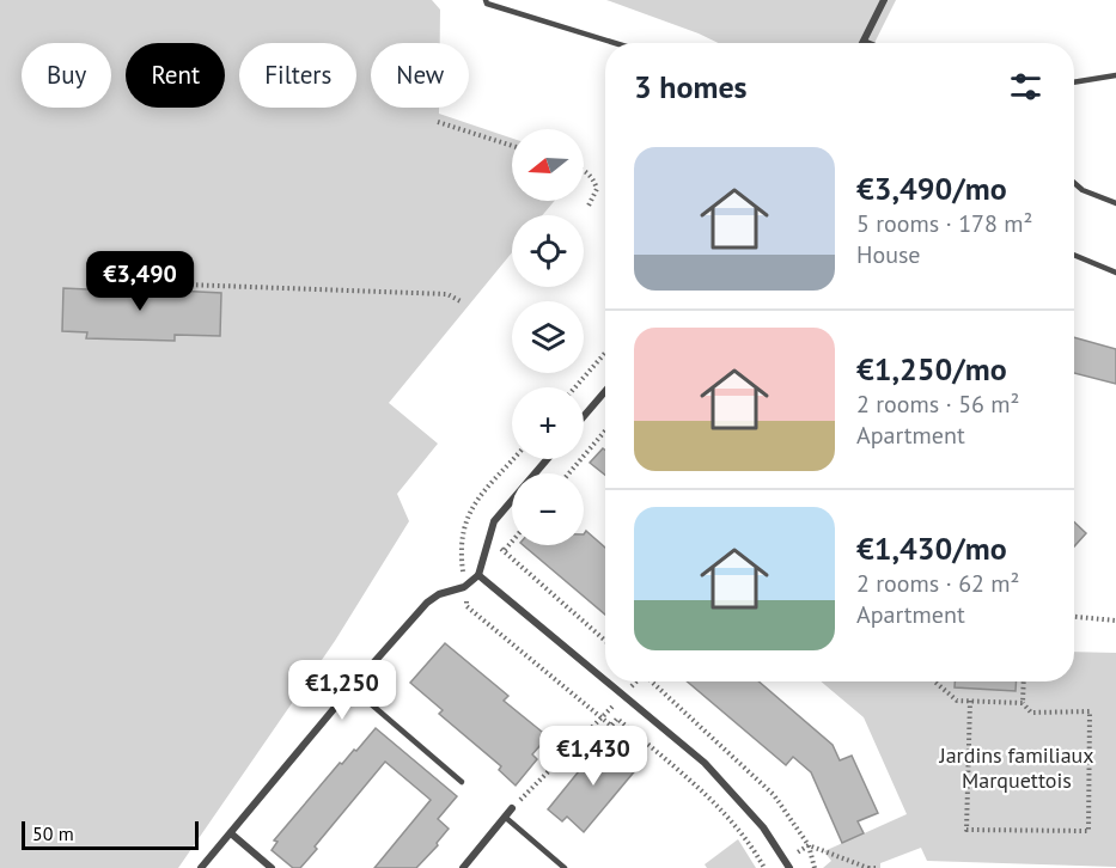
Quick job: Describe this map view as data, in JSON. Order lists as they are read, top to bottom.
{
  "parks": ["Jardins familiaux Marquettois"],
  "scale_bar": "50 m",
  "north": "left",
  "page": {
    "chip": [
      "Buy",
      "Rent",
      "Filters",
      "New"
    ],
    "heading": "3 homes",
    "map_buttons": ["+", "−"],
    "list": [
      {
        "name": "€3,490/mo",
        "note": "5 rooms · 178 m² · House"
      },
      {
        "name": "€1,250/mo",
        "note": "2 rooms · 56 m² · Apartment"
      },
      {
        "name": "€1,430/mo",
        "note": "2 rooms · 62 m² · Apartment"
      }
    ],
    "price": ["€3,490", "€1,250", "€1,430"],
    "scale": "50 m"
  }
}
